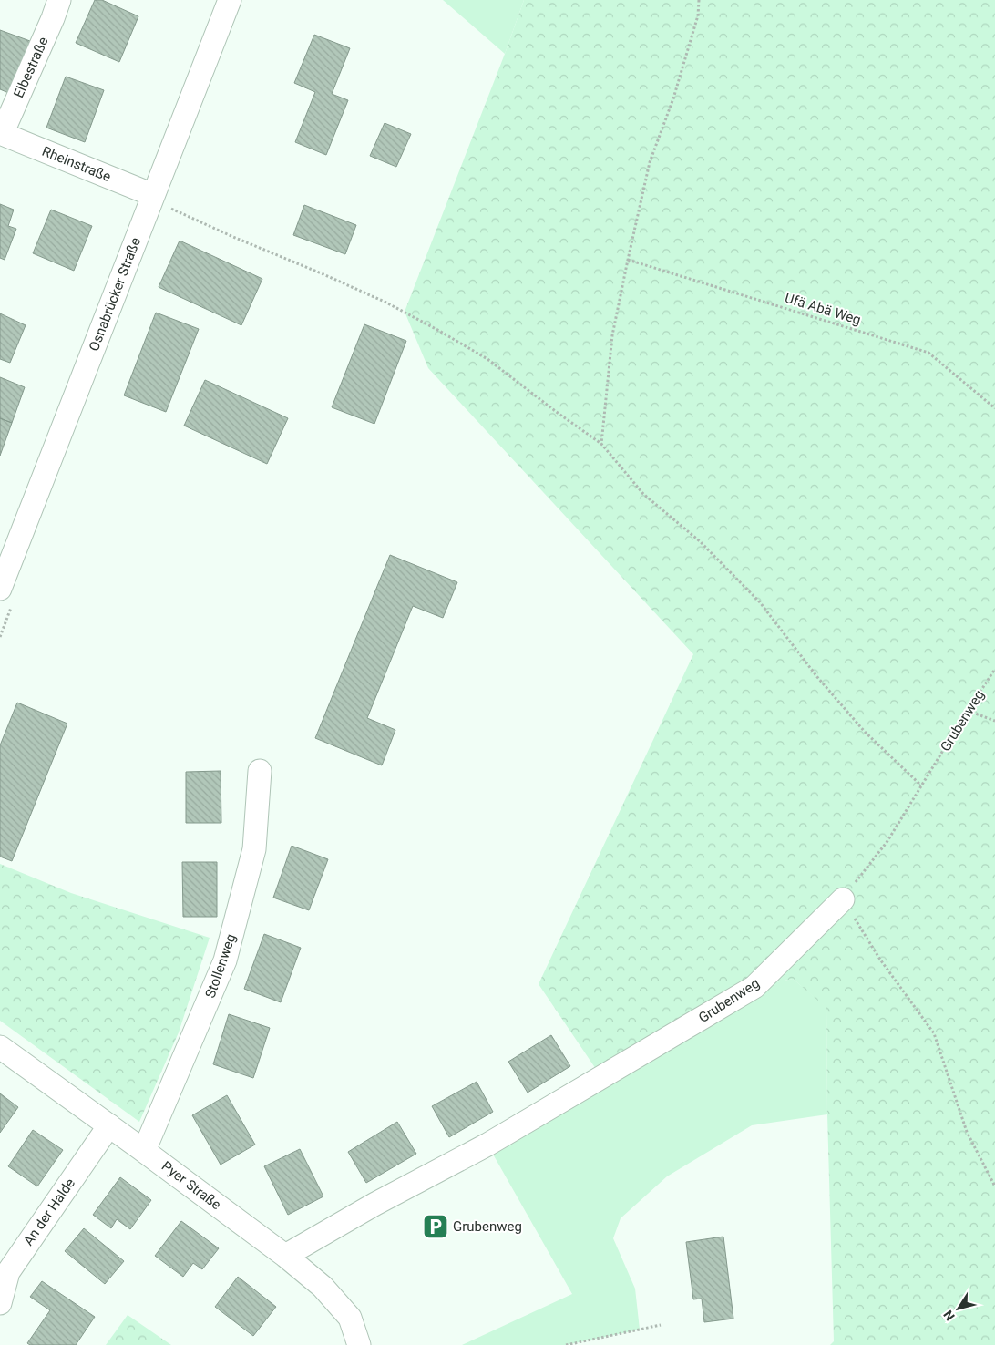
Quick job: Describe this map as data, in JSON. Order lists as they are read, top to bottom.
{
  "streets": {
    "street": [
      "Elbestraße",
      "Rheinstraße",
      "Osnabrücker Straße",
      "Grubenweg",
      "Stollenweg",
      "Pyer Straße",
      "An der Halde"
    ],
    "path": ["Ufä Abä Weg"]
  },
  "crossings": [
    ["Elbestraße", "Rheinstraße"],
    ["Rheinstraße", "Osnabrücker Straße"],
    ["Grubenweg", "Pyer Straße"],
    ["Stollenweg", "Pyer Straße"],
    ["Pyer Straße", "An der Halde"]
  ],
  "places": {
    "parking": ["Grubenweg"]
  },
  "north": "bottom left"
}
